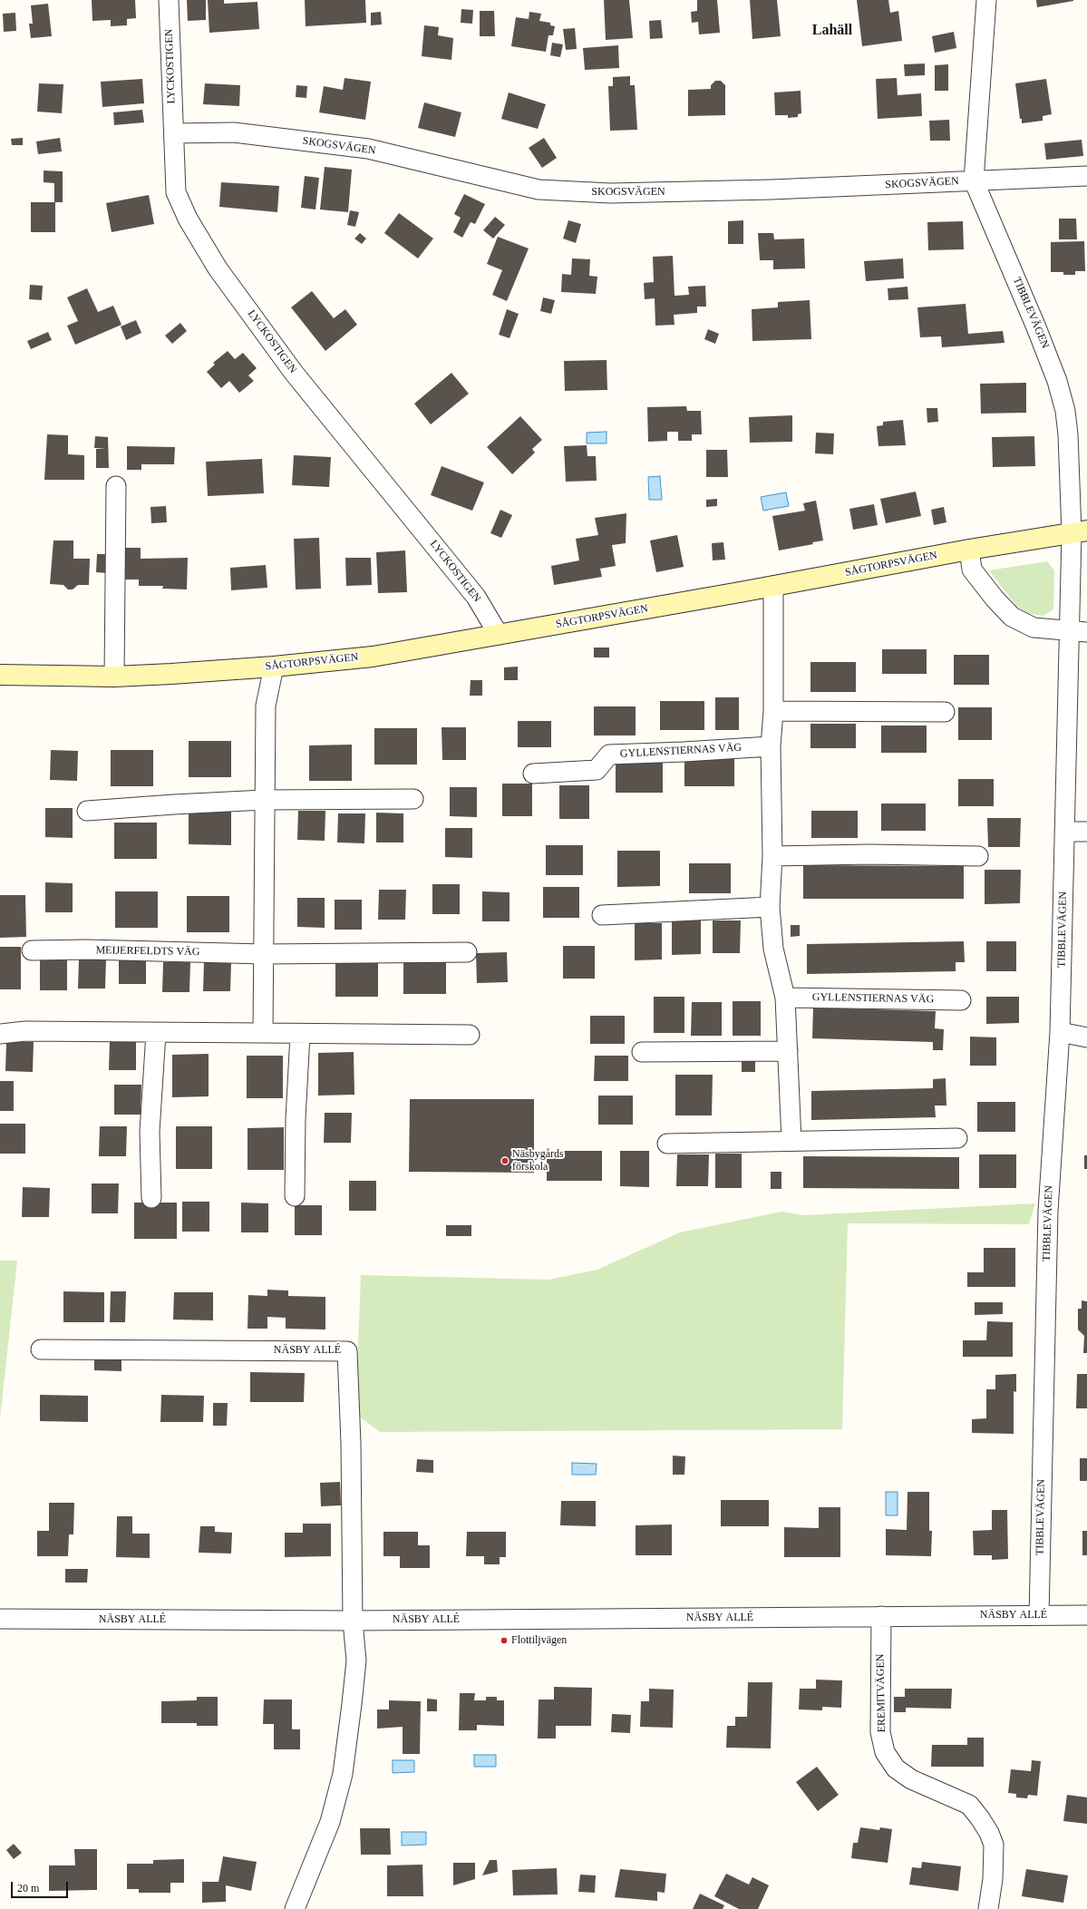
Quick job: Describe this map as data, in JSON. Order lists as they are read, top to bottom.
{
  "streets": {
    "street": [
      "LYCKOSTIGEN",
      "SKOGSVÄGEN",
      "TIBBLEVÄGEN",
      "SÅGTORPSVÄGEN",
      "GYLLENSTIERNAS VÄG",
      "MEIJERFELDTS VÄG",
      "NÄSBY ALLÉ",
      "EREMITVÄGEN"
    ]
  },
  "crossings": [
    ["LYCKOSTIGEN", "SKOGSVÄGEN"],
    ["LYCKOSTIGEN", "SÅGTORPSVÄGEN"],
    ["SKOGSVÄGEN", "TIBBLEVÄGEN"],
    ["TIBBLEVÄGEN", "SÅGTORPSVÄGEN"],
    ["TIBBLEVÄGEN", "NÄSBY ALLÉ"],
    ["NÄSBY ALLÉ", "EREMITVÄGEN"]
  ],
  "districts": ["Lahäll"],
  "places": ["Näsbygårds förskola", "Flottiljvägen"],
  "scale_bar": "20 m"
}
